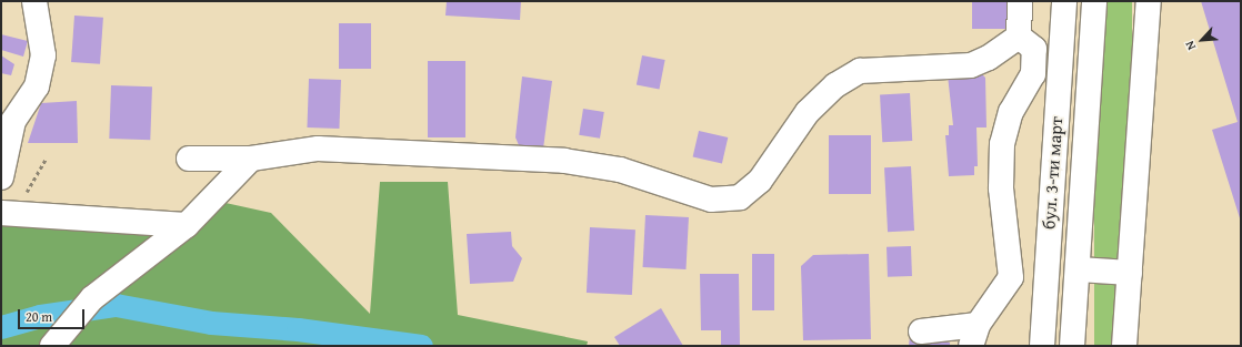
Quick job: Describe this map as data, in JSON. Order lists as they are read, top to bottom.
{
  "streets": {
    "street": ["бул. 3-ти март"]
  },
  "scale_bar": "20 m",
  "north": "bottom left"
}
